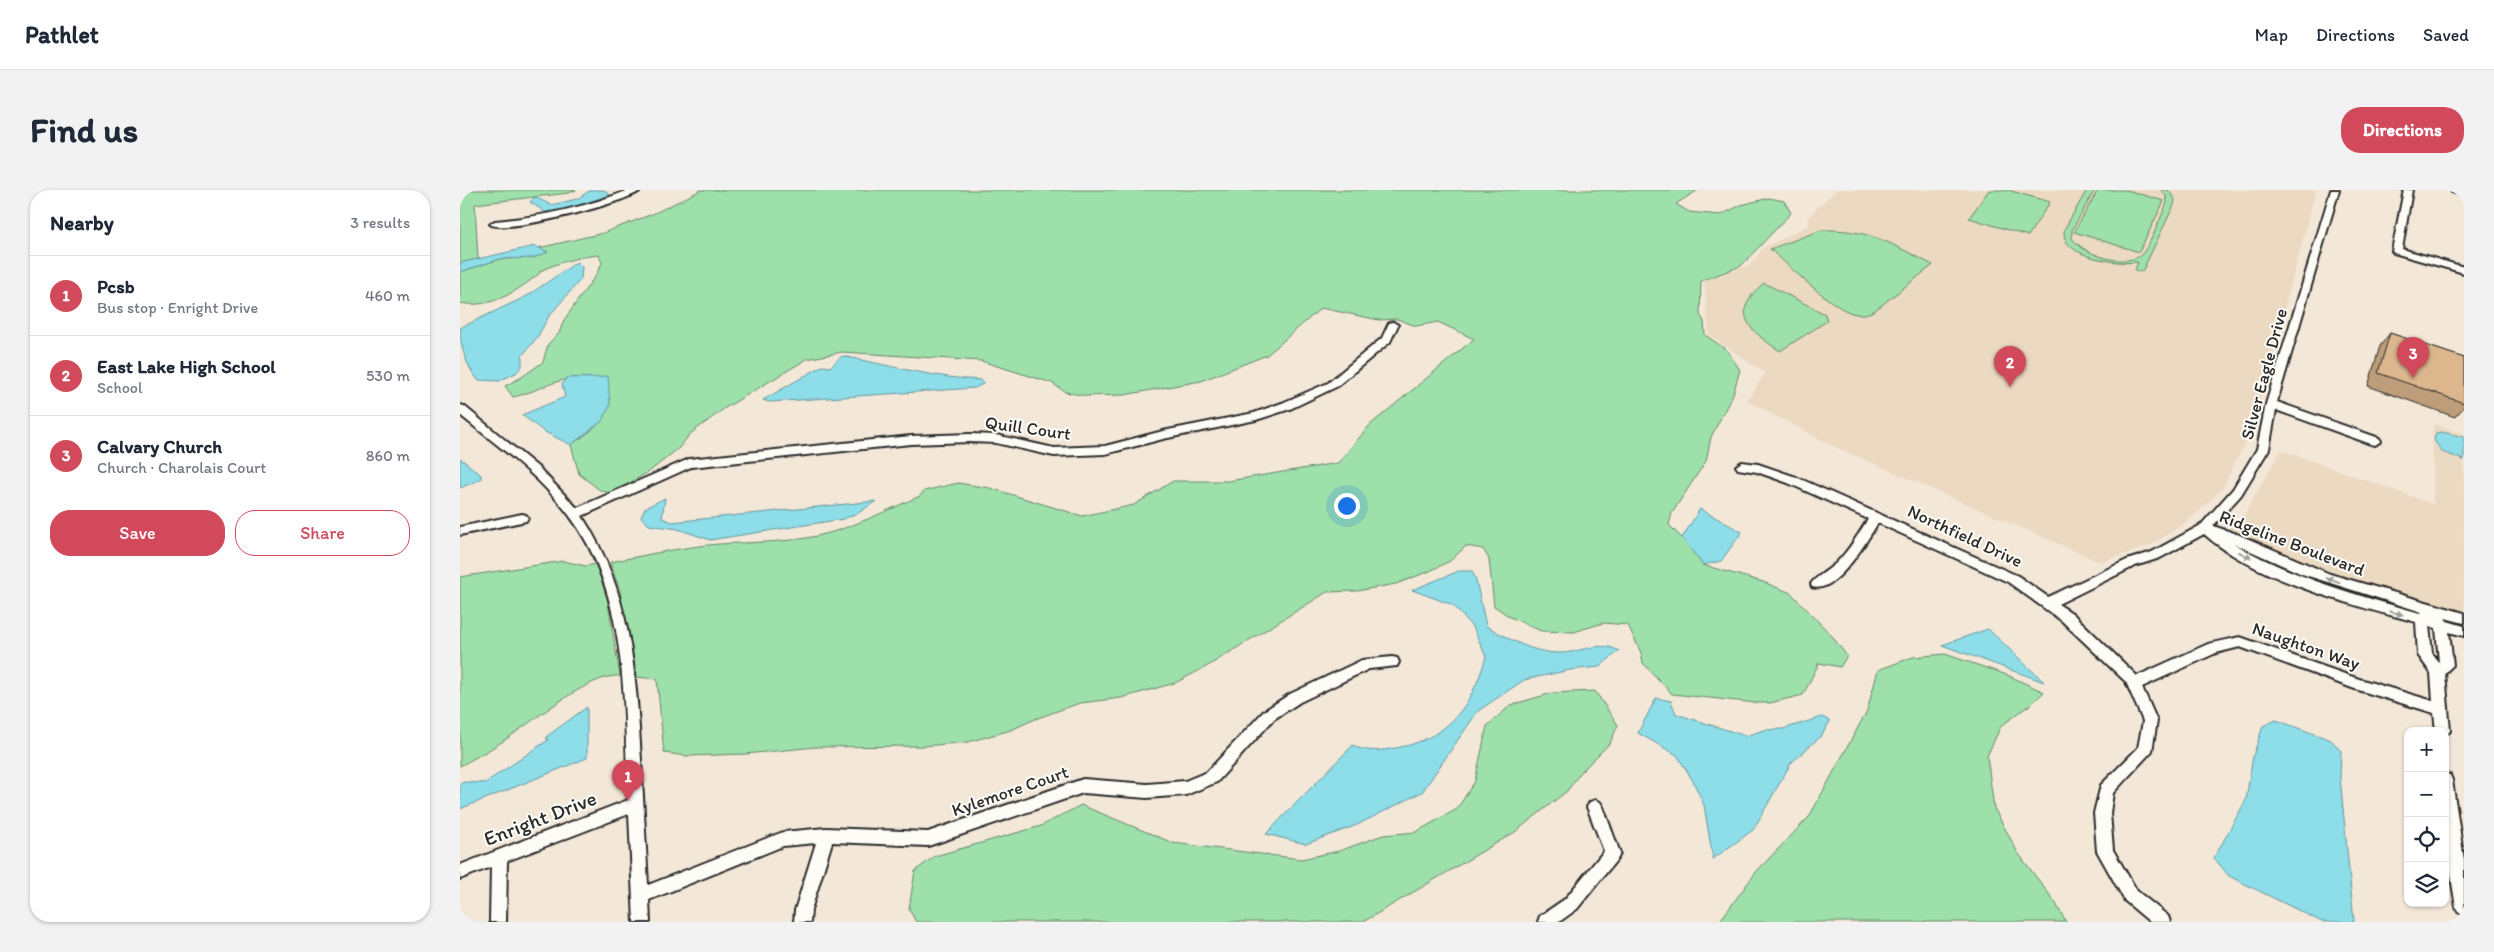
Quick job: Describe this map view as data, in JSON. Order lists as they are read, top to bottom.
{
  "streets": {
    "street": [
      "Silver Eagle Drive",
      "Quill Court",
      "Northfield Drive",
      "Ridgeline Boulevard",
      "Naughton Way",
      "Kylemore Court",
      "Enright Drive"
    ]
  },
  "crossings": [
    ["Silver Eagle Drive", "Northfield Drive"],
    ["Silver Eagle Drive", "Ridgeline Boulevard"],
    ["Northfield Drive", "Naughton Way"]
  ],
  "page": {
    "header": "Pathlet",
    "nav": ["Map", "Directions", "Saved"],
    "buttons": [
      "Directions",
      ["Save", "Share"]
    ],
    "title": "Find us",
    "heading": ["Nearby", "3 results"],
    "list": [
      {
        "mark": "1",
        "name": "Pcsb",
        "note": "Bus stop · Enright Drive",
        "value": "460 m"
      },
      {
        "mark": "2",
        "name": "East Lake High School",
        "note": "School",
        "value": "530 m"
      },
      {
        "mark": "3",
        "name": "Calvary Church",
        "note": "Church · Charolais Court",
        "value": "860 m"
      }
    ],
    "pins": ["3", "2", "1"],
    "map_buttons": ["+", "−"]
  }
}
